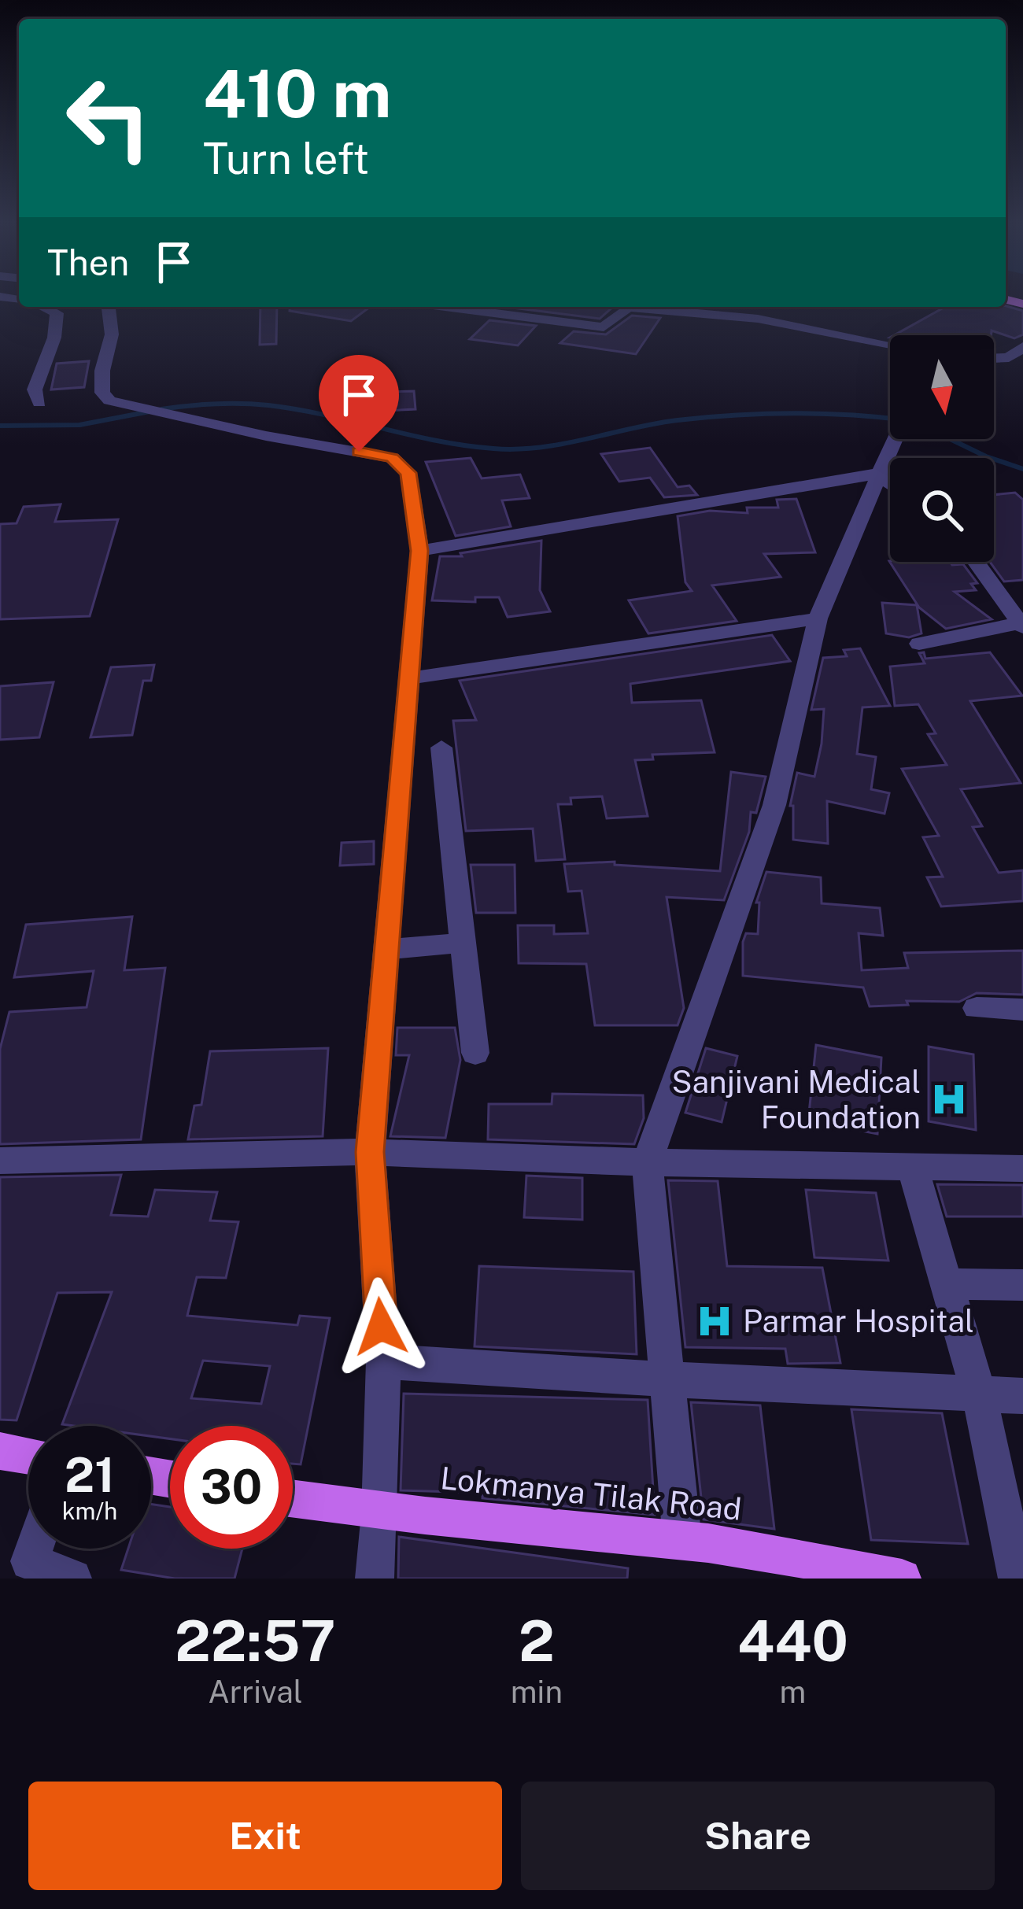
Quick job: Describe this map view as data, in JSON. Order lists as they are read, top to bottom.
{
  "streets": {
    "main road": ["Lokmanya Tilak Road"]
  },
  "places": {
    "hospital": ["Sanjivani Medical Foundation", "Parmar Hospital"]
  },
  "north": "bottom",
  "page": {
    "turn": ["410 m", "Turn left"],
    "then": "Then",
    "speed": "21 km/h",
    "limit": "30",
    "eta": [
      "22:57",
      "Arrival",
      "2",
      "min",
      "440",
      "m"
    ],
    "buttons": ["Exit", "Share"]
  }
}
